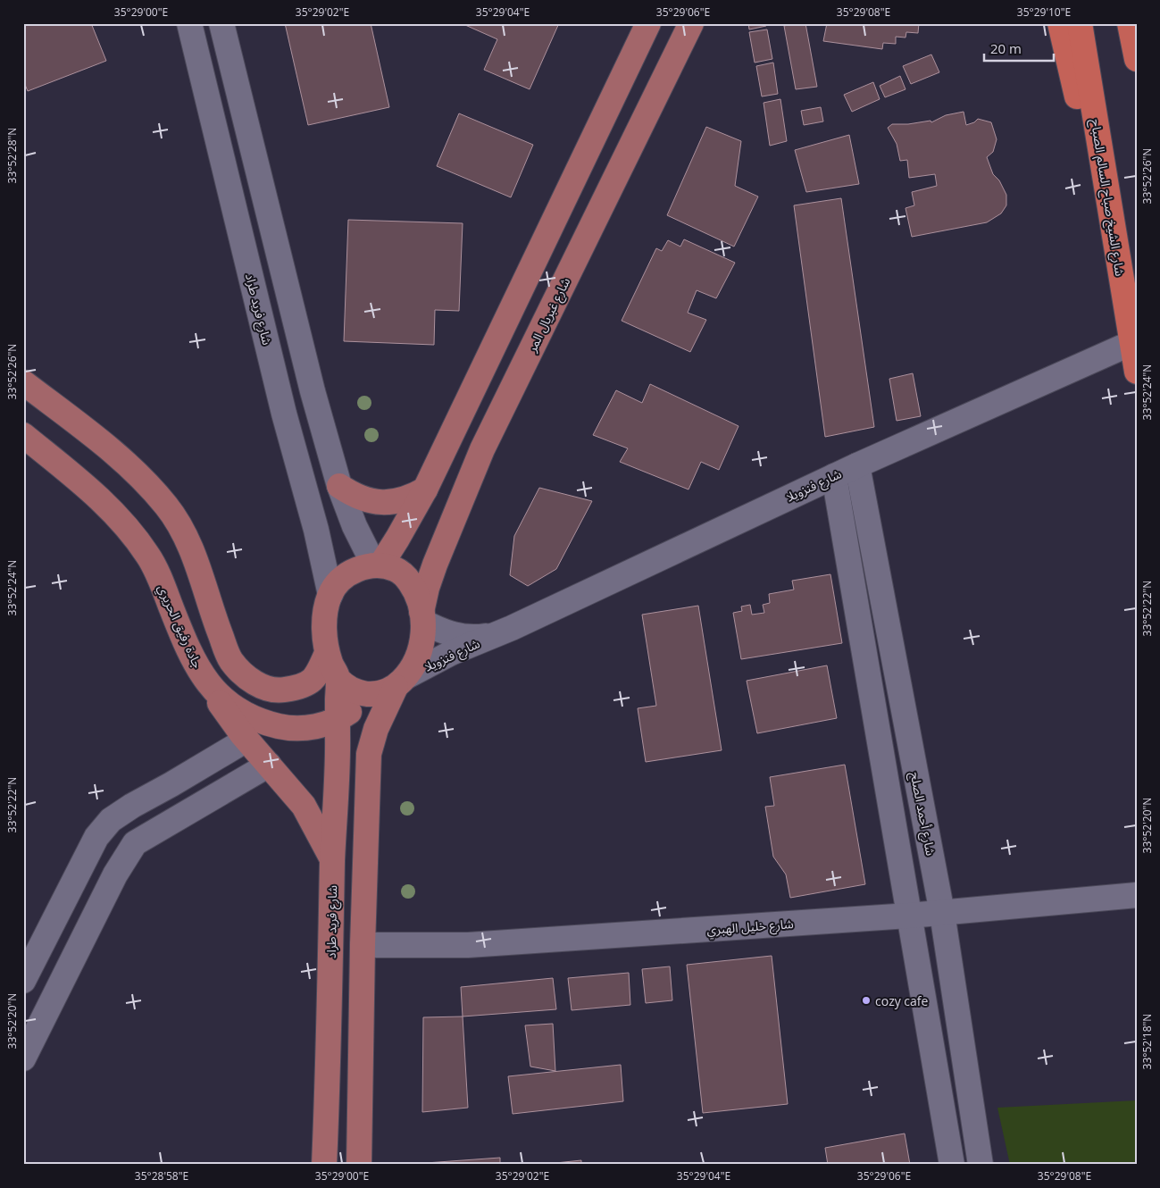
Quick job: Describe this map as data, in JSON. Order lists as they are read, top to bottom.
{
  "streets": {
    "highway": ["شارع الشيخ صباح السالم الصباح"],
    "main road": ["شارع فريد طراد", "شارع غبريال المر", "جادة رفيق الحريري"],
    "street": ["شارع فنزويلا", "شارع أحمد الصلح", "شارع خليل الهبري"]
  },
  "crossings": [
    ["شارع الشيخ صباح السالم الصباح", "شارع فنزويلا"],
    ["شارع فريد طراد", "شارع غبريال المر"],
    ["شارع فريد طراد", "شارع فنزويلا"],
    ["شارع فريد طراد", "جادة رفيق الحريري"],
    ["شارع غبريال المر", "شارع فنزويلا"],
    ["شارع غبريال المر", "جادة رفيق الحريري"],
    ["شارع فنزويلا", "جادة رفيق الحريري"],
    ["شارع فنزويلا", "شارع أحمد الصلح"],
    ["شارع أحمد الصلح", "شارع خليل الهبري"]
  ],
  "places": ["cozy cafe"],
  "scale_bar": "20 m",
  "coordinates": [
    "35°29'00\"E",
    "35°29'02\"E",
    "35°29'04\"E",
    "35°29'06\"E",
    "35°29'08\"E",
    "35°29'10\"E",
    "33°52'28\"N",
    "33°52'26\"N",
    "33°52'24\"N",
    "33°52'22\"N",
    "33°52'20\"N",
    "33°52'18\"N",
    "35°28'58\"E"
  ]
}
